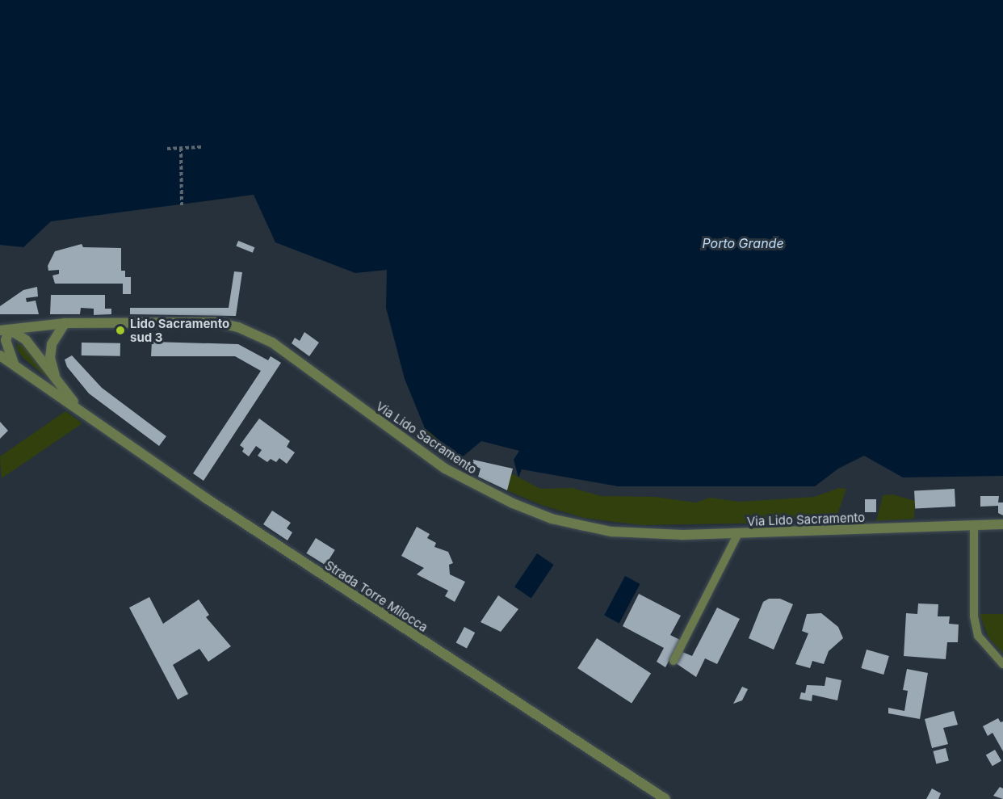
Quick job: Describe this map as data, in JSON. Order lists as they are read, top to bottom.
{
  "streets": {
    "street": ["Via Lido Sacramento", "Strada Torre Milocca"]
  },
  "water": ["Porto Grande"],
  "places": ["Lido Sacramento sud 3"]
}
